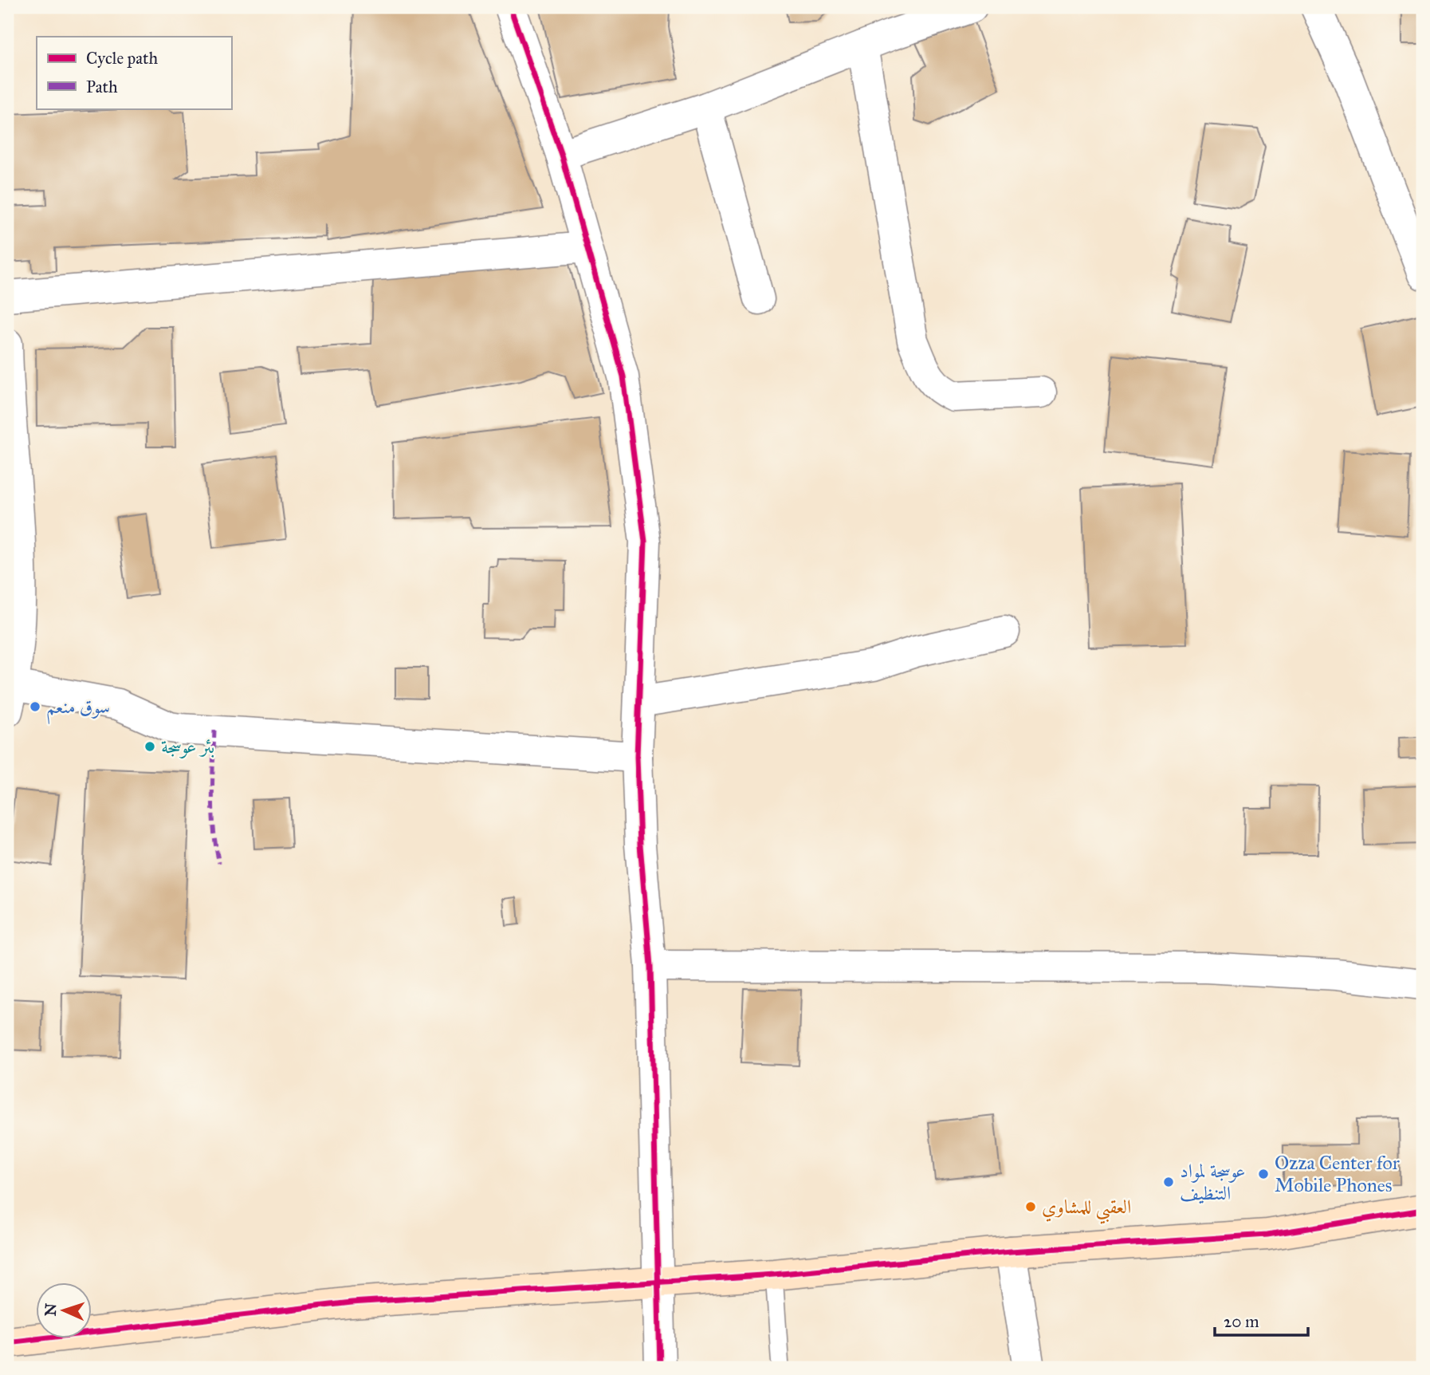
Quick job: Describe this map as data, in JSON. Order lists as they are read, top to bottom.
{
  "places": [
    "سوق منعم",
    "بئر عوسجة",
    "Ozza Center for Mobile Phones",
    "عوسجة لمواد التنظيف",
    "العقبي للمشاوي"
  ],
  "legend": ["Cycle path", "Path"],
  "scale_bar": "20 m",
  "north": "left"
}
